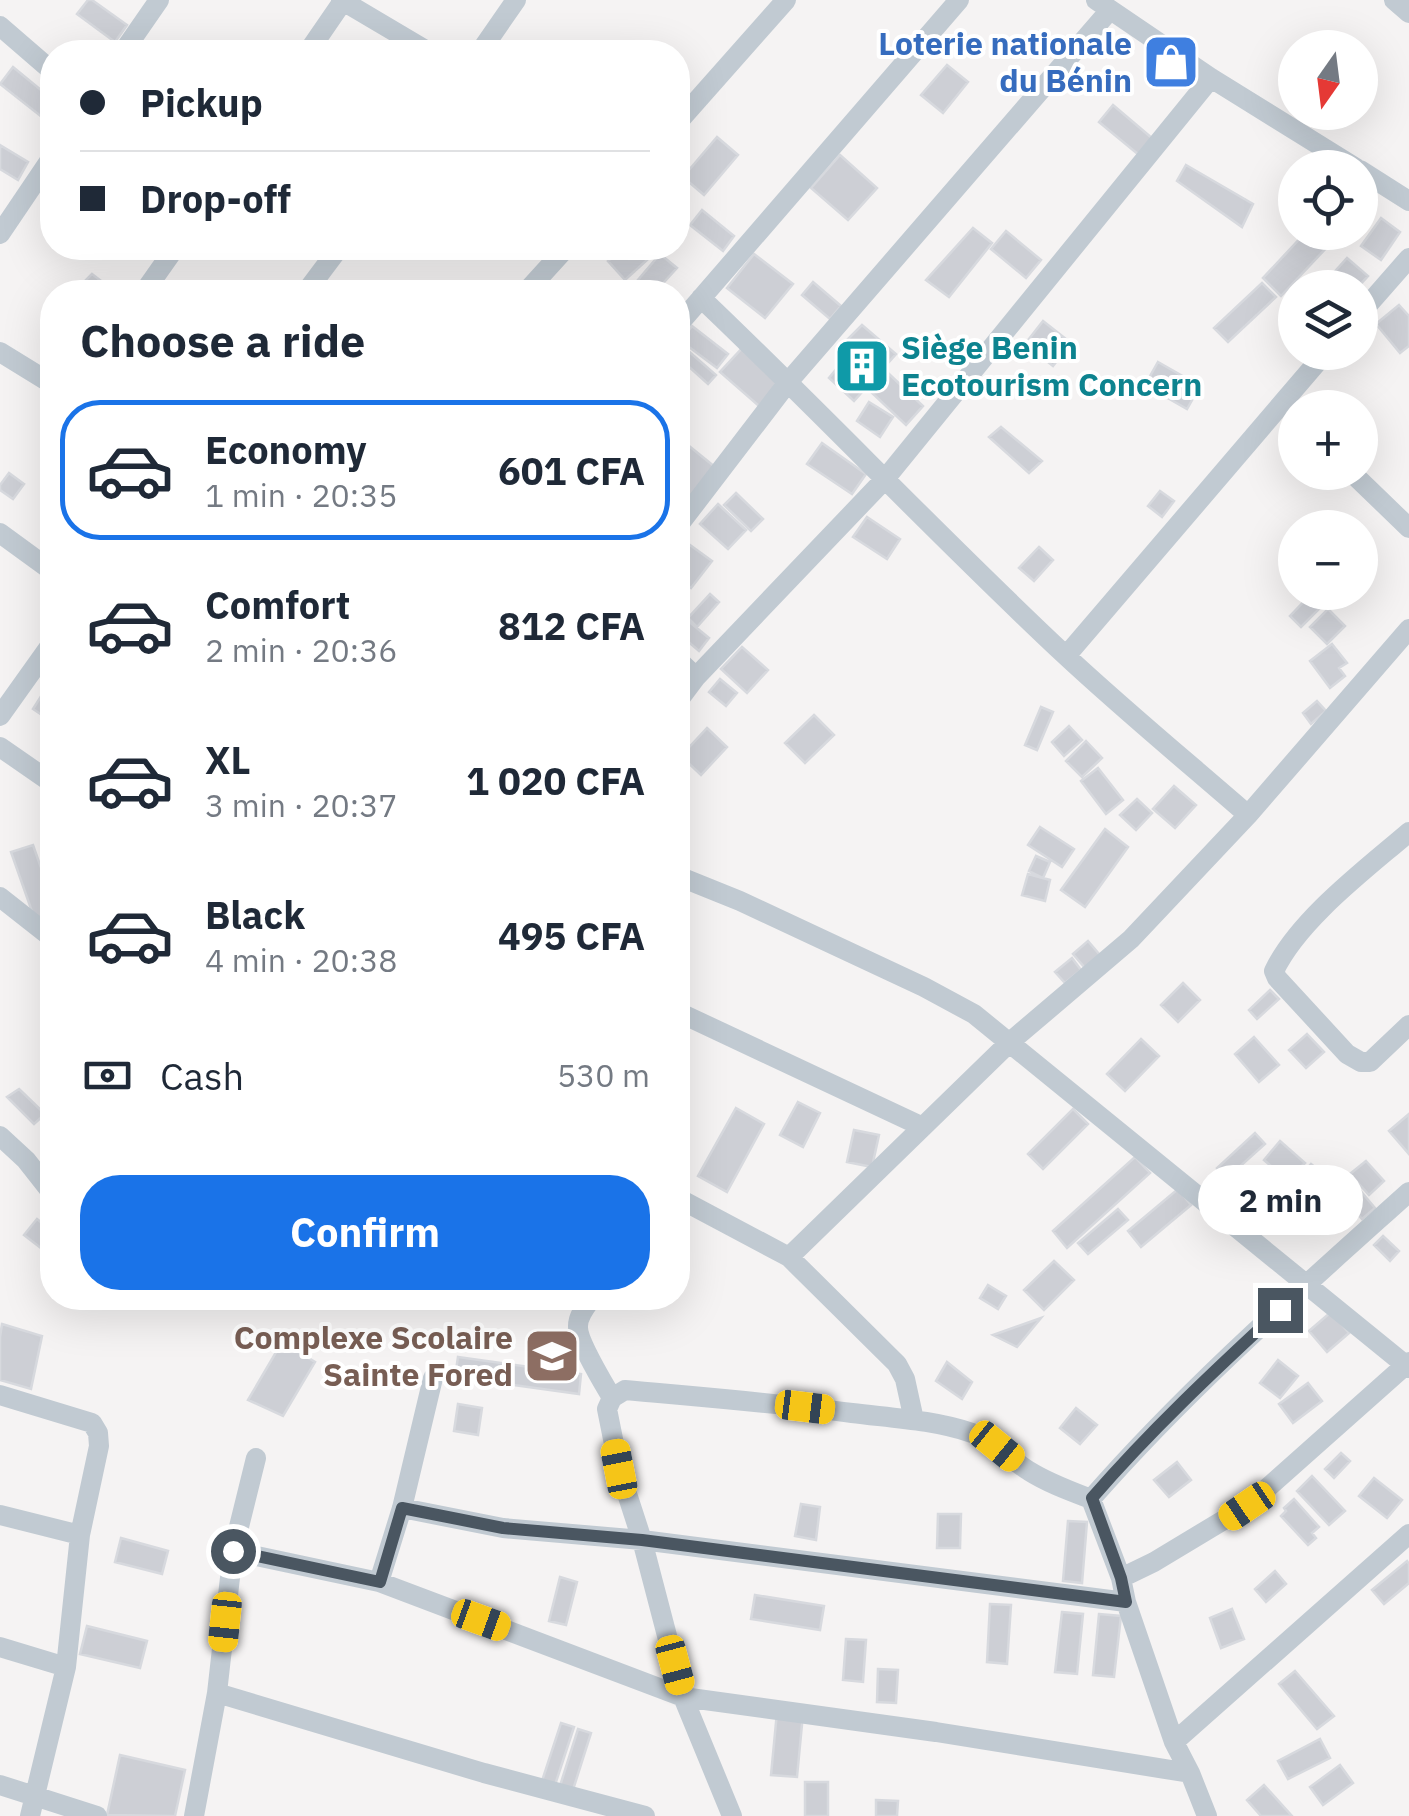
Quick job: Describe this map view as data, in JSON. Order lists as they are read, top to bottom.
{
  "places": {
    "shop": ["Loterie nationale du Bénin"],
    "building": ["Siège Benin Ecotourism Concern"],
    "school or university": ["Complexe Scolaire Sainte Fored"]
  },
  "north": "bottom",
  "page": {
    "map_buttons": ["+", "−"],
    "banner": ["Pickup", "Drop-off"],
    "heading": "Choose a ride",
    "list": [
      {
        "name": "Economy",
        "note": "1 min · 20:35",
        "value": "601 CFA"
      },
      {
        "name": "Comfort",
        "note": "2 min · 20:36",
        "value": "812 CFA"
      },
      {
        "name": "XL",
        "note": "3 min · 20:37",
        "value": "1 020 CFA"
      },
      {
        "name": "Black",
        "note": "4 min · 20:38",
        "value": "495 CFA"
      }
    ],
    "pay": ["Cash", "530 m"],
    "buttons": "Confirm",
    "bubble": "2 min"
  }
}
